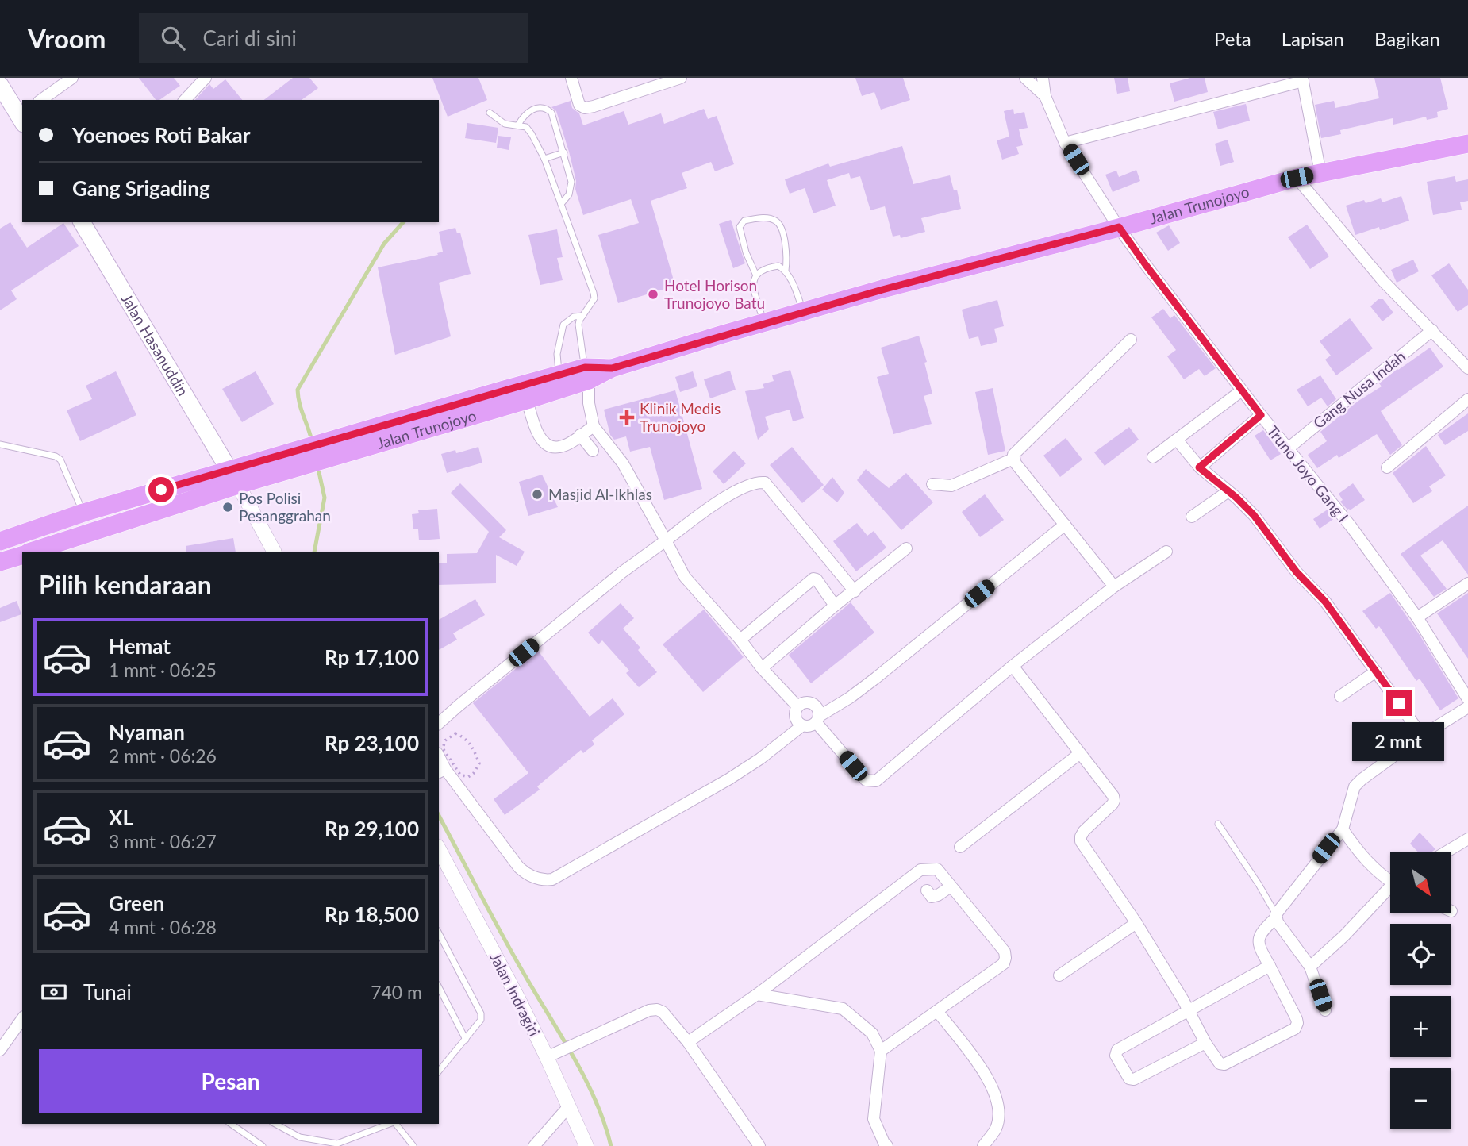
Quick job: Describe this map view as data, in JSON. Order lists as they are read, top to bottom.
{
  "streets": {
    "main road": ["Jalan Trunojoyo", "Jalan Hasanuddin"],
    "street": ["Gang Nusa Indah", "Truno Joyo Gang I", "Jalan Indragiri"]
  },
  "crossings": [
    ["Jalan Trunojoyo", "Jalan Hasanuddin"],
    ["Jalan Trunojoyo", "Truno Joyo Gang I"],
    ["Gang Nusa Indah", "Truno Joyo Gang I"]
  ],
  "places": {
    "other": ["Hotel Horison Trunojoyo Batu", "Masjid Al-Ikhlas", "Pos Polisi Pesanggrahan"],
    "health": ["Klinik Medis Trunojoyo"]
  },
  "north": "bottom right",
  "page": {
    "header": "Vroom",
    "search": "Cari di sini",
    "nav": ["Peta", "Lapisan", "Bagikan"],
    "banner": ["Yoenoes Roti Bakar", "Gang Srigading"],
    "heading": "Pilih kendaraan",
    "list": [
      {
        "name": "Hemat",
        "note": "1 mnt · 06:25",
        "value": "Rp 17,100"
      },
      {
        "name": "Nyaman",
        "note": "2 mnt · 06:26",
        "value": "Rp 23,100"
      },
      {
        "name": "XL",
        "note": "3 mnt · 06:27",
        "value": "Rp 29,100"
      },
      {
        "name": "Green",
        "note": "4 mnt · 06:28",
        "value": "Rp 18,500"
      }
    ],
    "bubble": "2 mnt",
    "map_buttons": ["+", "−"],
    "pay": ["Tunai", "740 m"],
    "buttons": "Pesan"
  }
}
